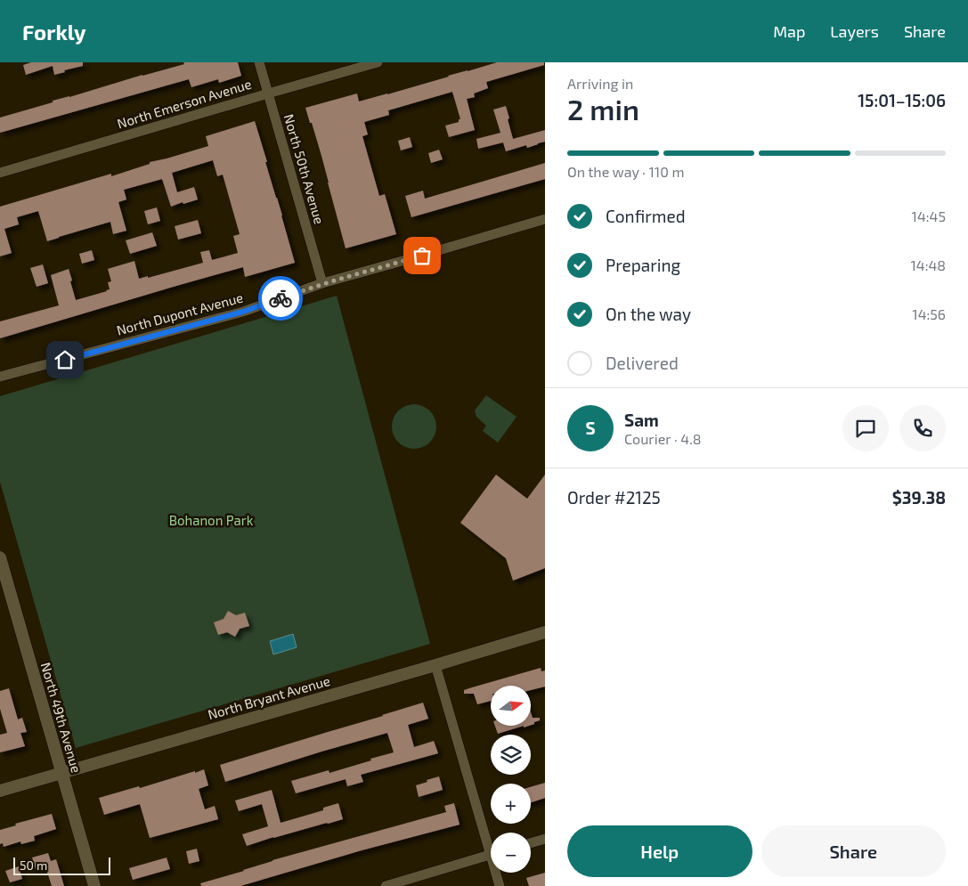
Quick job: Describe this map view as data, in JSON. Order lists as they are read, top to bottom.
{
  "streets": {
    "street": [
      "North Emerson Avenue",
      "North 50th Avenue",
      "North Dupont Avenue",
      "North Bryant Avenue",
      "North 49th Avenue"
    ]
  },
  "crossings": [
    ["North Emerson Avenue", "North 50th Avenue"],
    ["North 50th Avenue", "North Dupont Avenue"],
    ["North Bryant Avenue", "North 49th Avenue"]
  ],
  "parks": ["Bohanon Park"],
  "scale_bar": "50 m",
  "north": "right",
  "page": {
    "header": "Forkly",
    "nav": ["Map", "Layers", "Share"],
    "heading": ["2 min", "Arriving in", "15:01–15:06"],
    "panel": [
      "Sam",
      "Courier · 4.8",
      "Order #2125",
      "$39.38"
    ],
    "bar": "On the way · 110 m",
    "list": [
      ["Confirmed", "14:45"],
      ["Preparing", "14:48"],
      ["On the way", "14:56"],
      "Delivered"
    ],
    "round": "S",
    "map_buttons": ["+", "−"],
    "buttons": ["Help", "Share"],
    "scale": "50 m"
  }
}
